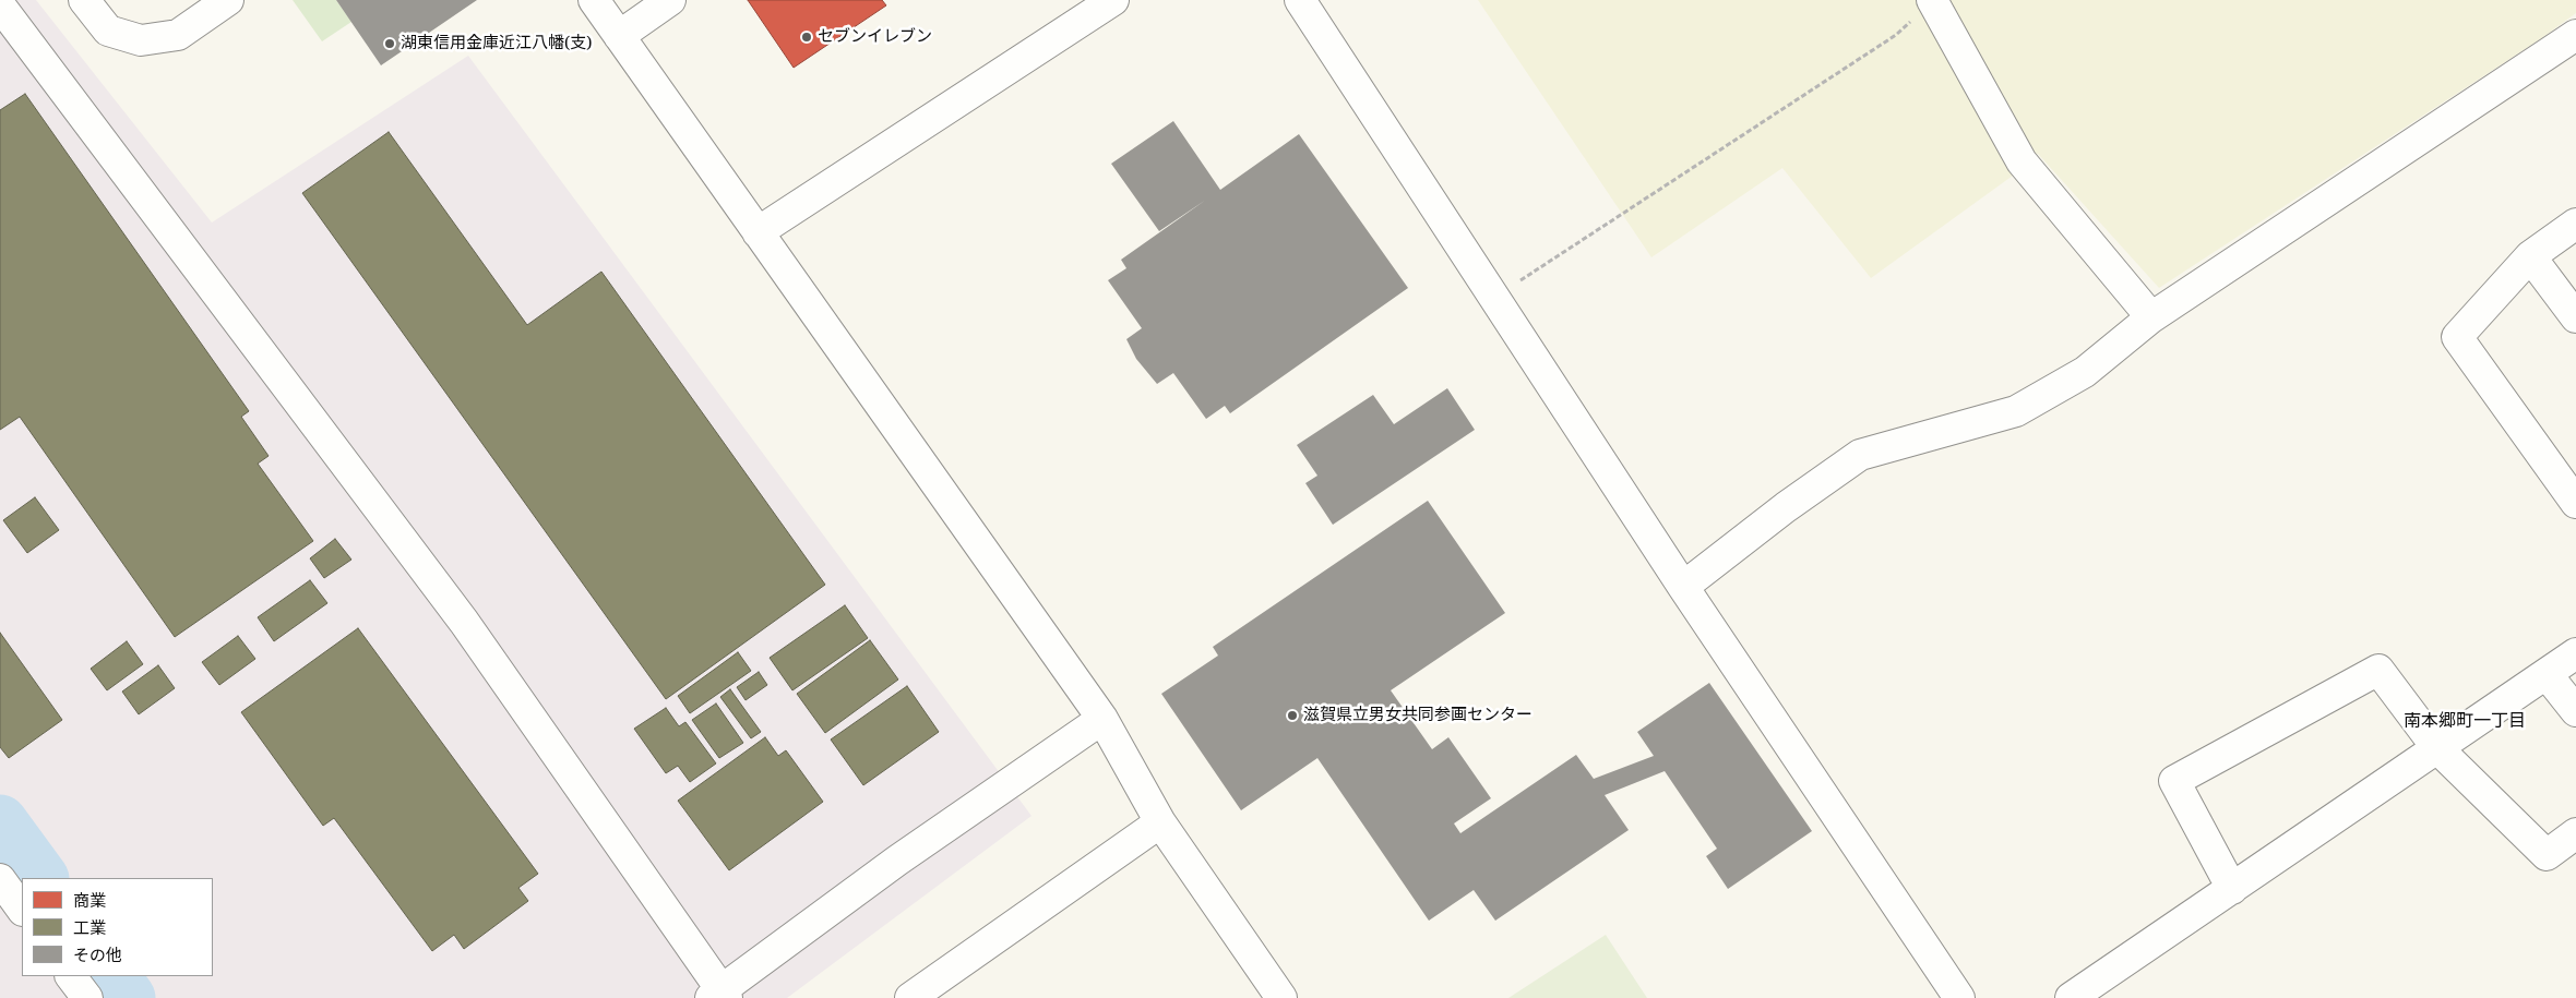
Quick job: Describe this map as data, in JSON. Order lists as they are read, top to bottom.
{
  "districts": ["南本郷町一丁目"],
  "places": ["セブンイレブン", "湖東信用金庫近江八幡(支)", "滋賀県立男女共同参画センター"],
  "legend": ["商業", "工業", "その他"]
}
